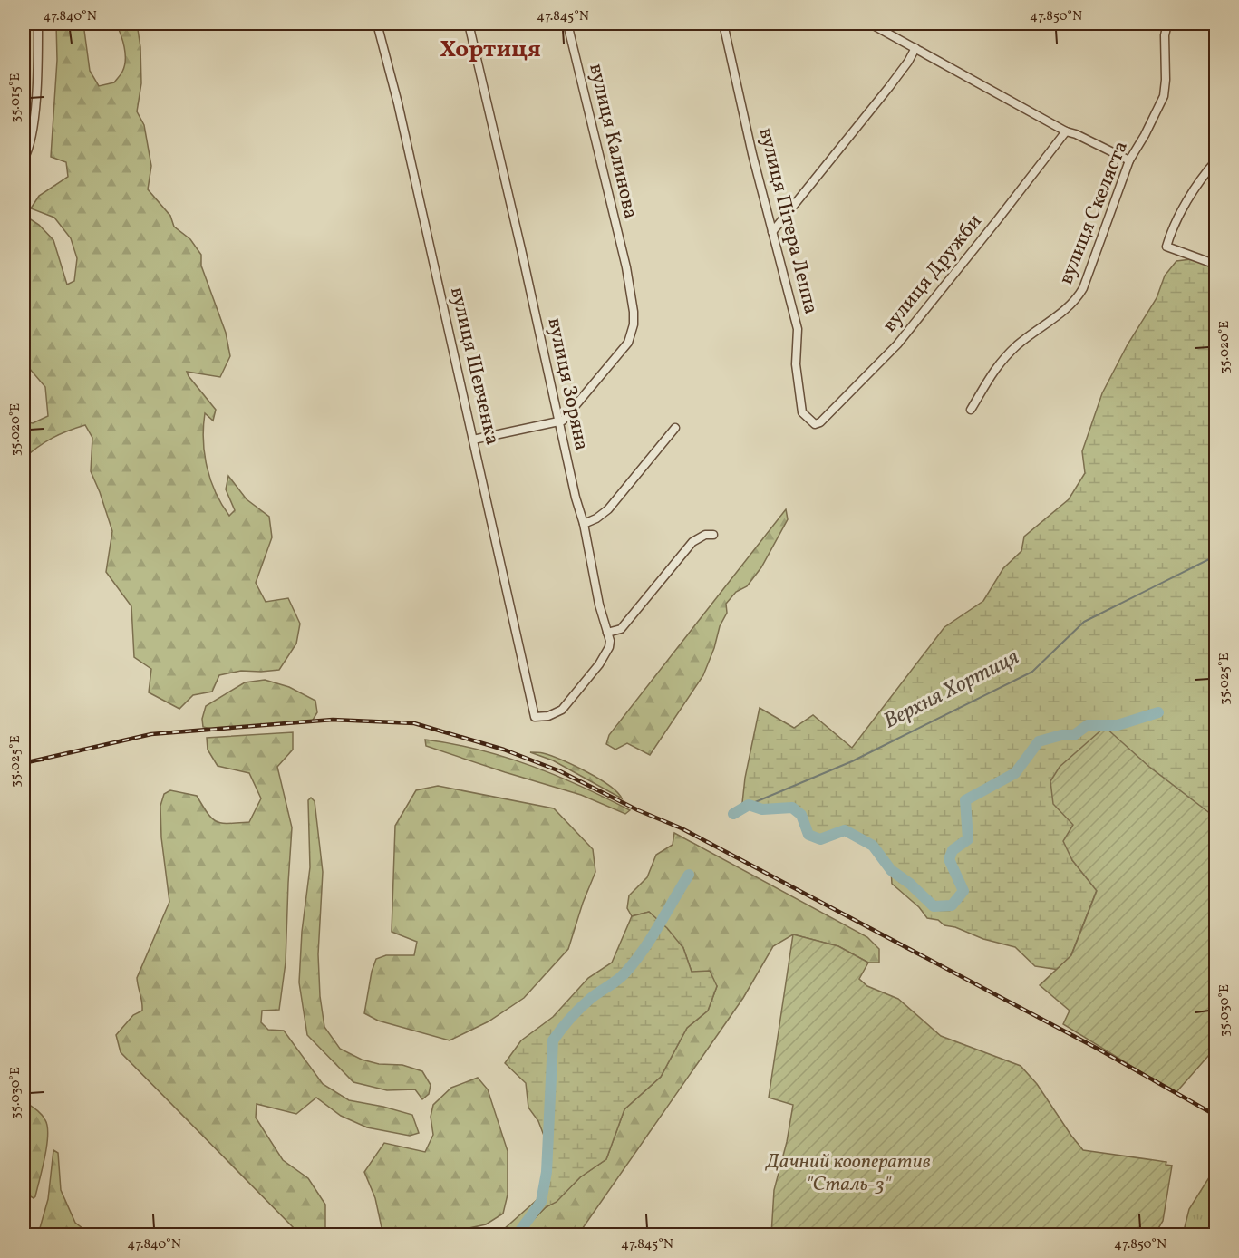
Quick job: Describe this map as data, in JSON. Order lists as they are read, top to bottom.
{
  "streets": {
    "street": [
      "вулиця Калинова",
      "вулиця Скеляста",
      "вулиця Пітера Леппа",
      "вулиця Дружби",
      "вулиця Шевченка",
      "вулиця Зоряна"
    ]
  },
  "crossings": [
    ["вулиця Калинова", "вулиця Зоряна"],
    ["вулиця Пітера Леппа", "вулиця Дружби"],
    ["вулиця Шевченка", "вулиця Зоряна"]
  ],
  "districts": ["Хортиця"],
  "water": ["Верхня Хортиця"],
  "parks": ["Дачний кооператив \"Сталь-3\""],
  "coordinates": [
    "47.840°N",
    "47.845°N",
    "47.850°N",
    "35.015°E",
    "35.020°E",
    "35.025°E",
    "35.030°E"
  ]
}
